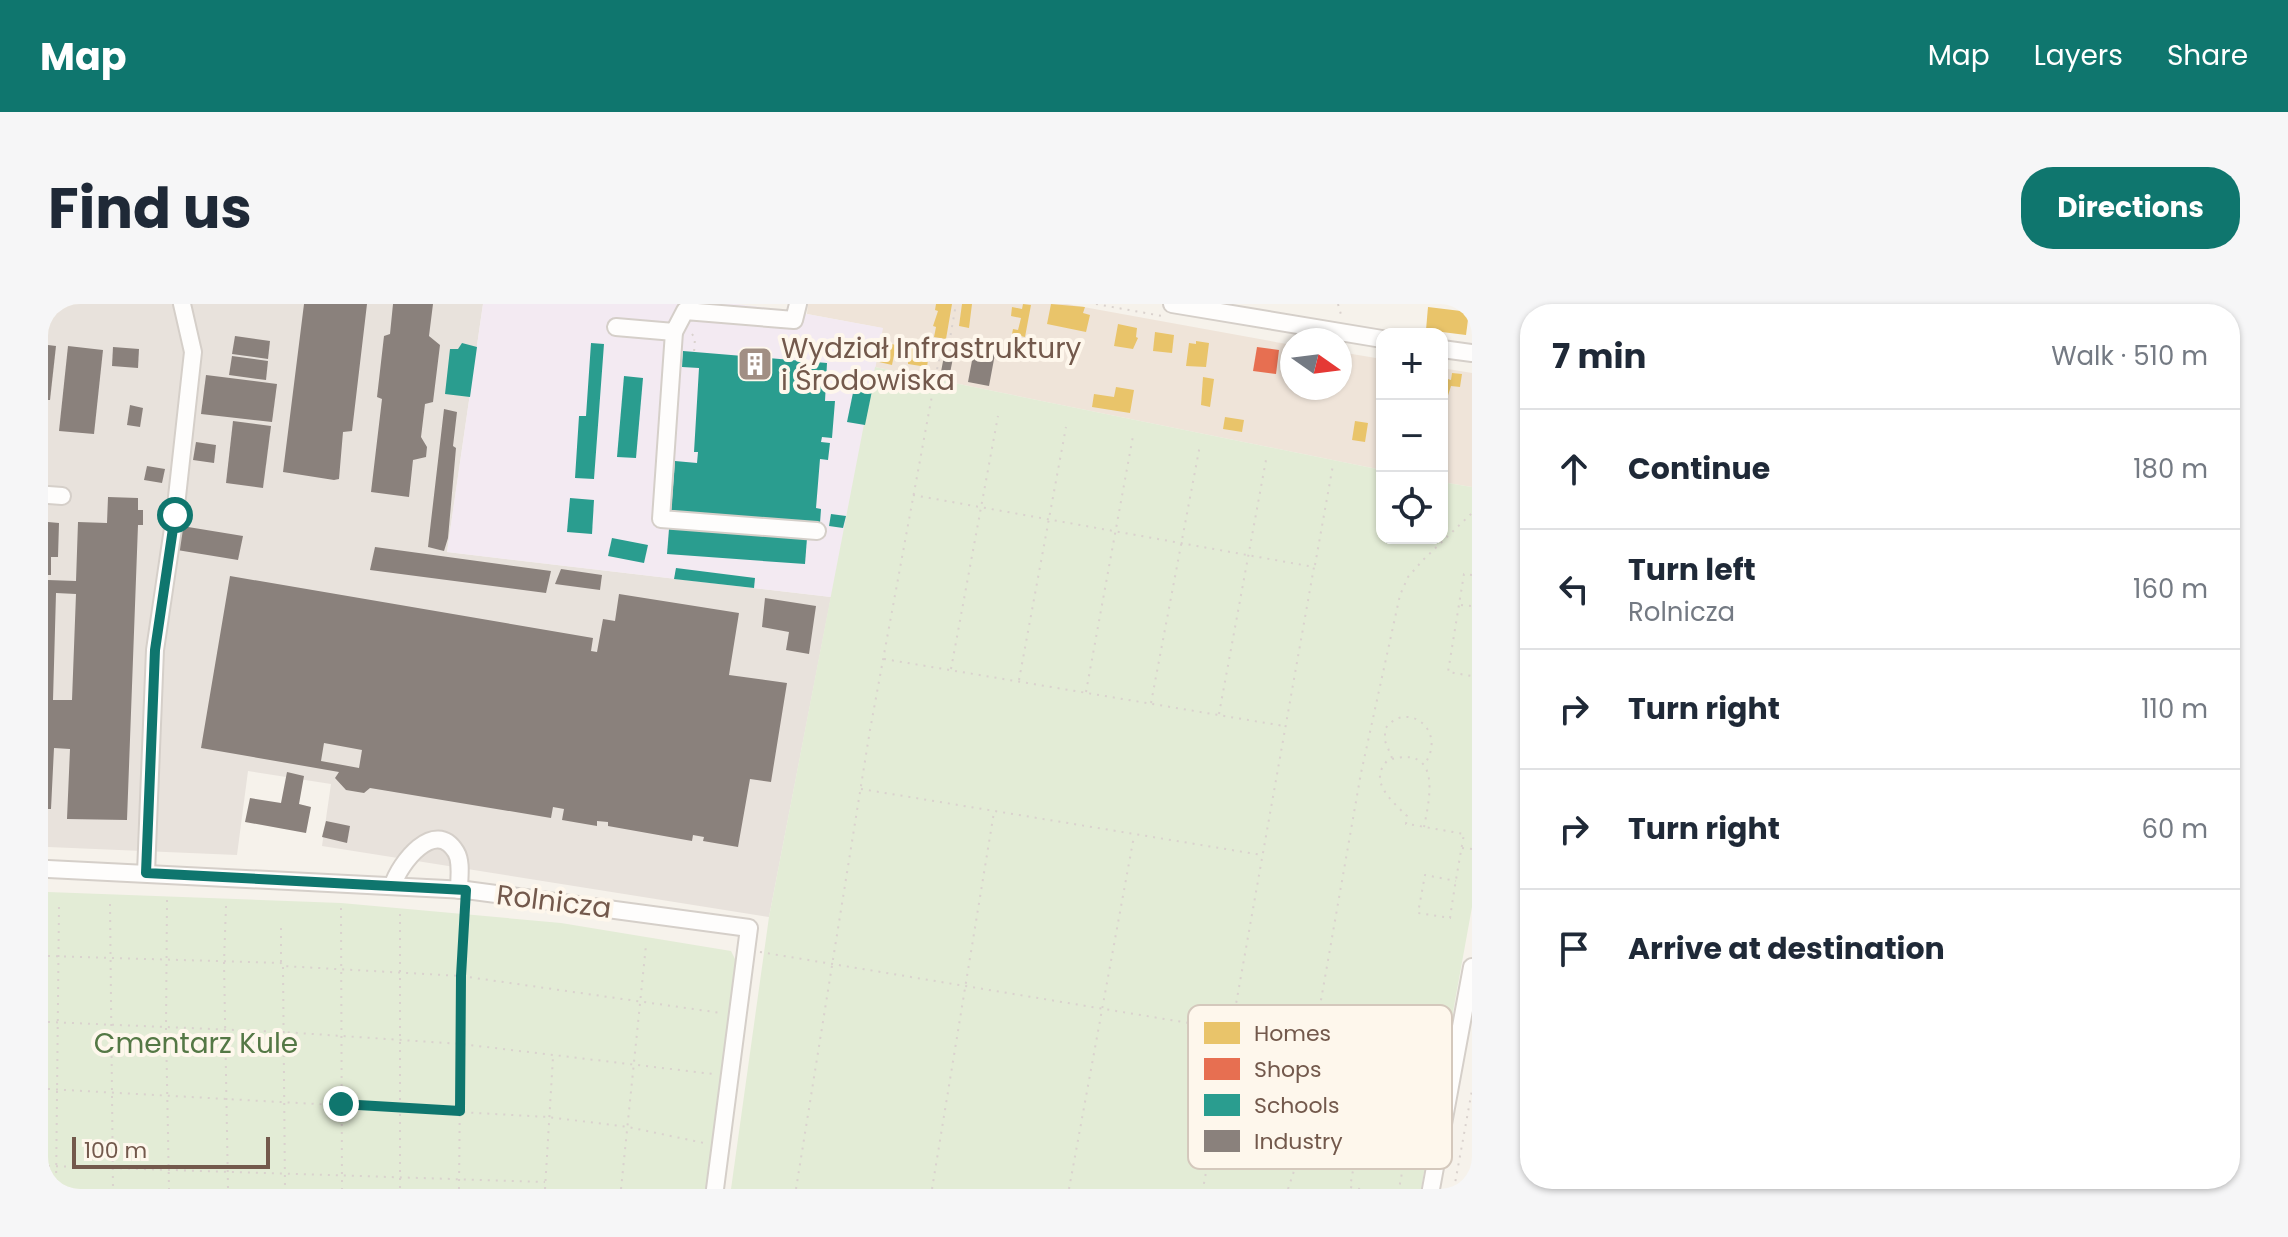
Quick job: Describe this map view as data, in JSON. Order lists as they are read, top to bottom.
{
  "streets": {
    "street": ["Rolnicza"]
  },
  "parks": ["Cmentarz Kule"],
  "places": {
    "building": ["Wydział Infrastruktury i Środowiska"]
  },
  "legend": [
    "Homes",
    "Shops",
    "Schools",
    "Industry"
  ],
  "scale_bar": "100 m",
  "north": "right",
  "page": {
    "header": "Map",
    "nav": ["Map", "Layers", "Share"],
    "title": "Find us",
    "buttons": "Directions",
    "heading": ["7 min", "Walk · 510 m"],
    "map_buttons": ["+", "−"],
    "list": [
      ["Continue", "180 m"],
      ["Turn left", "Rolnicza", "160 m"],
      ["Turn right", "110 m"],
      ["Turn right", "60 m"],
      "Arrive at destination"
    ],
    "scale": "100 m"
  }
}
